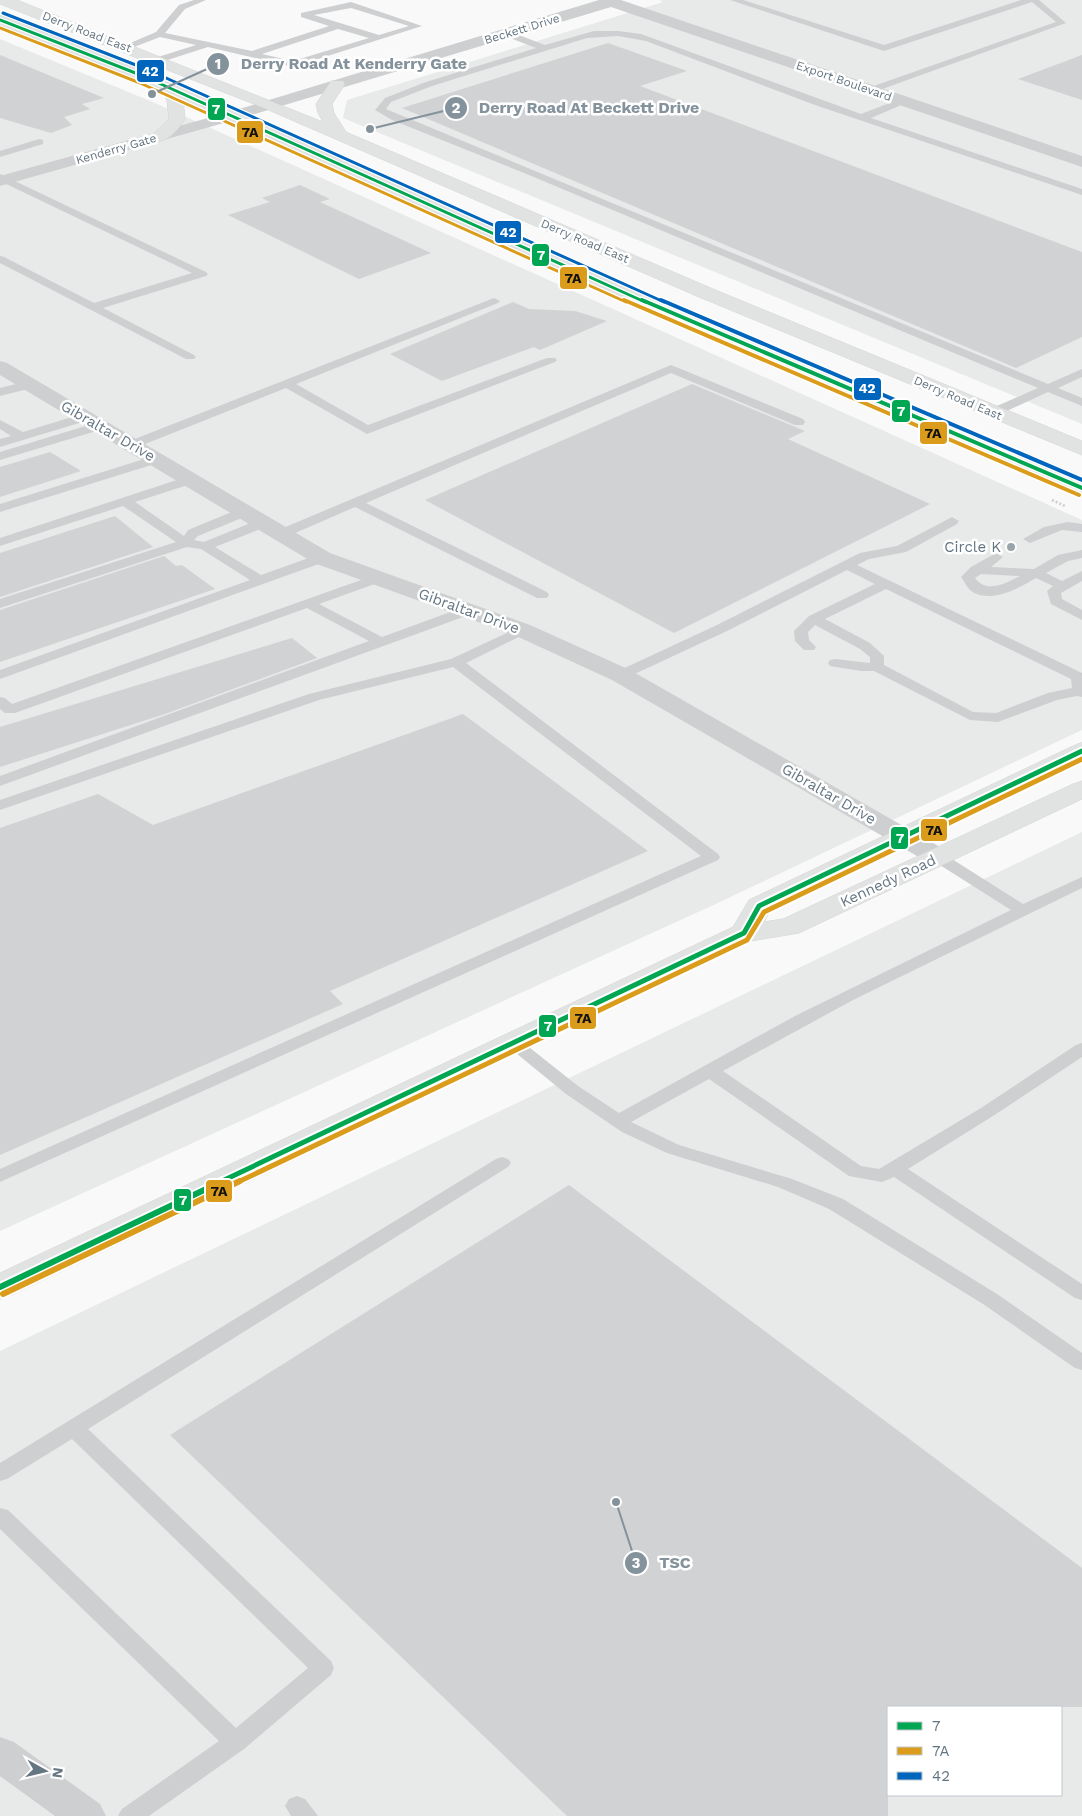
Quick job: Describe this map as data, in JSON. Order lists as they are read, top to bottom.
{
  "streets": {
    "main road": ["Derry Road East", "Kennedy Road"],
    "street": [
      "Beckett Drive",
      "Export Boulevard",
      "Kenderry Gate",
      "Gibraltar Drive"
    ]
  },
  "crossings": [
    ["Beckett Drive", "Derry Road East"],
    ["Beckett Drive", "Export Boulevard"],
    ["Beckett Drive", "Kenderry Gate"],
    ["Derry Road East", "Kenderry Gate"],
    ["Gibraltar Drive", "Kennedy Road"]
  ],
  "places": [
    "Derry Road At Kenderry Gate",
    "Derry Road At Beckett Drive",
    "Circle K",
    "TSC"
  ],
  "lines": ["transit line 42", "transit line 7", "transit line 7A"],
  "legend": ["7", "7A", "42"],
  "north": "right"
}
